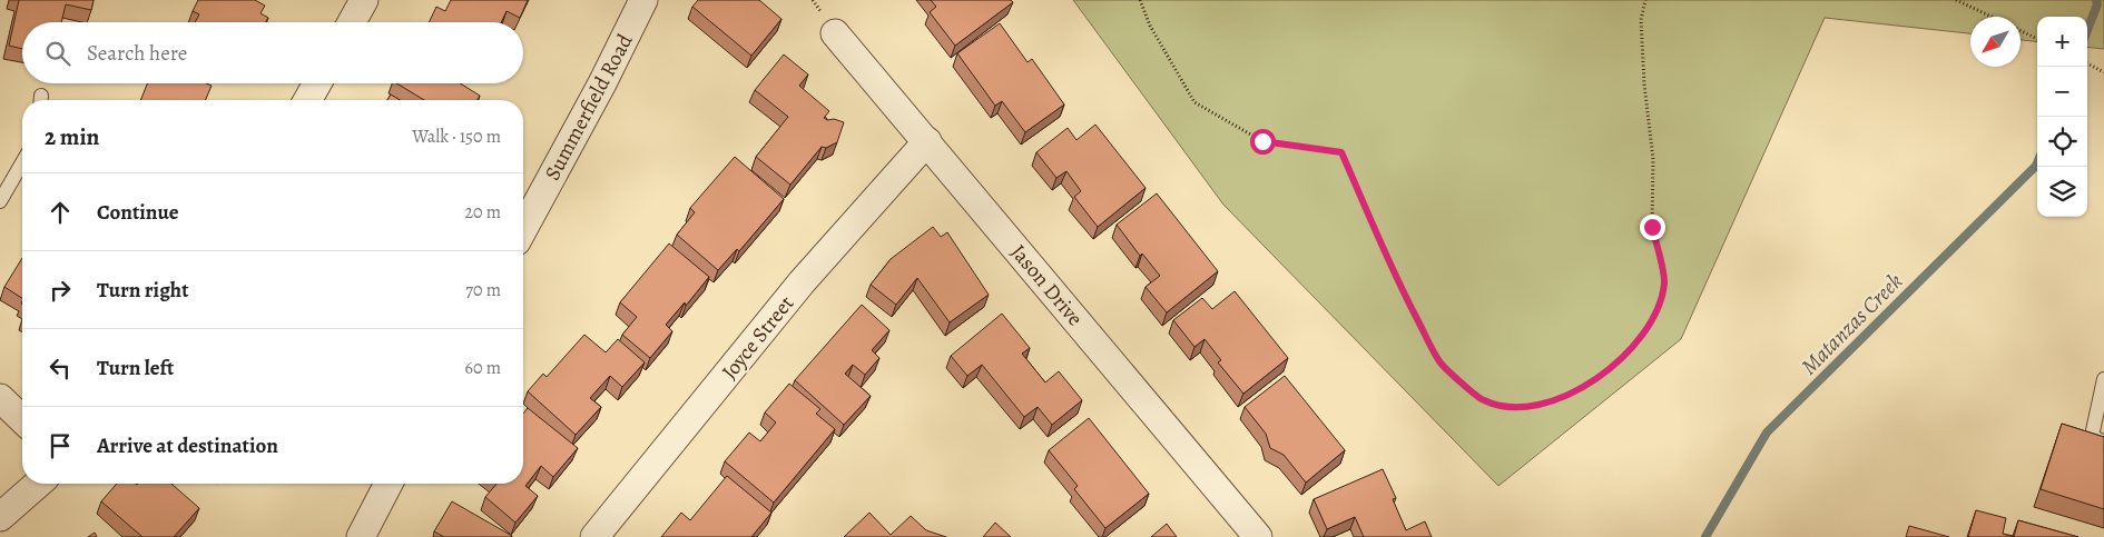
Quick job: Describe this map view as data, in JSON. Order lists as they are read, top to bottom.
{
  "streets": {
    "street": ["Summerfield Road", "Jason Drive", "Joyce Street"]
  },
  "crossings": [
    ["Jason Drive", "Joyce Street"]
  ],
  "water": ["Matanzas Creek"],
  "north": "bottom left",
  "page": {
    "map_buttons": ["+", "−"],
    "search": "Search here",
    "heading": ["2 min", "Walk · 150 m"],
    "list": [
      ["Continue", "20 m"],
      ["Turn right", "70 m"],
      ["Turn left", "60 m"],
      "Arrive at destination"
    ]
  }
}
